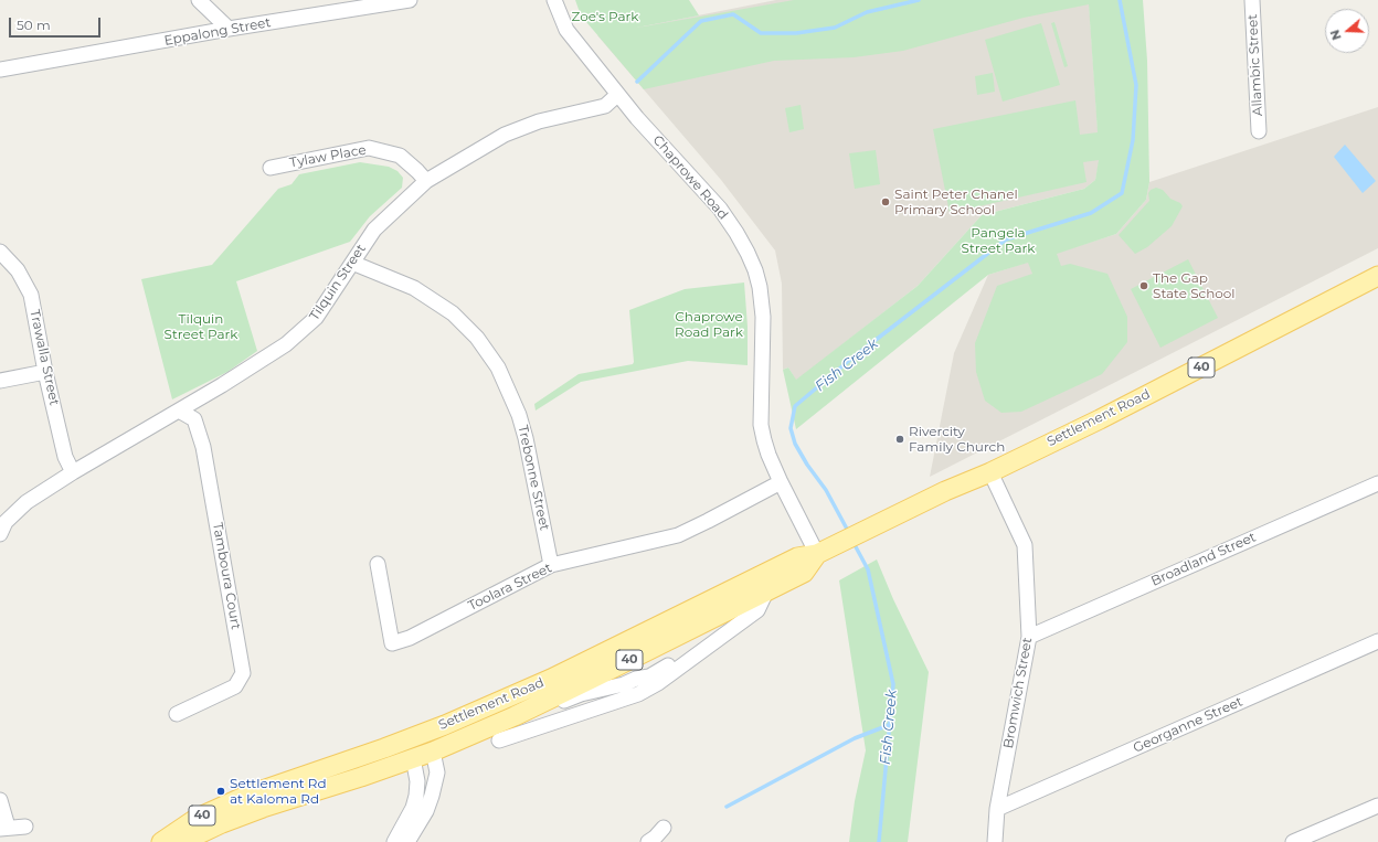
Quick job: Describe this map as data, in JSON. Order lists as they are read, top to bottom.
{
  "streets": {
    "main road": ["40", "Settlement Road"],
    "street": [
      "Eppalong Street",
      "Allambic Street",
      "Tylaw Place",
      "Chaprowe Road",
      "Tilquin Street",
      "Trawalla Street",
      "Trebonne Street",
      "Broadland Street",
      "Tamboura Court",
      "Toolara Street",
      "Bromwich Street",
      "Georganne Street"
    ]
  },
  "crossings": [
    ["Tylaw Place", "Tilquin Street"],
    ["Chaprowe Road", "Tilquin Street"],
    ["Chaprowe Road", "Settlement Road"],
    ["Chaprowe Road", "Toolara Street"],
    ["Tilquin Street", "Trawalla Street"],
    ["Tilquin Street", "Trebonne Street"],
    ["Tilquin Street", "Tamboura Court"],
    ["Settlement Road", "Bromwich Street"],
    ["Trebonne Street", "Toolara Street"],
    ["Broadland Street", "Bromwich Street"],
    ["Bromwich Street", "Georganne Street"]
  ],
  "water": ["Fish Creek"],
  "parks": [
    "Zoe's Park",
    "Pangela Street Park",
    "Chaprowe Road Park",
    "Tilquin Street Park"
  ],
  "places": [
    "Saint Peter Chanel Primary School",
    "The Gap State School",
    "Rivercity Family Church",
    "Settlement Rd at Kaloma Rd"
  ],
  "scale_bar": "50 m",
  "north": "left"
}
